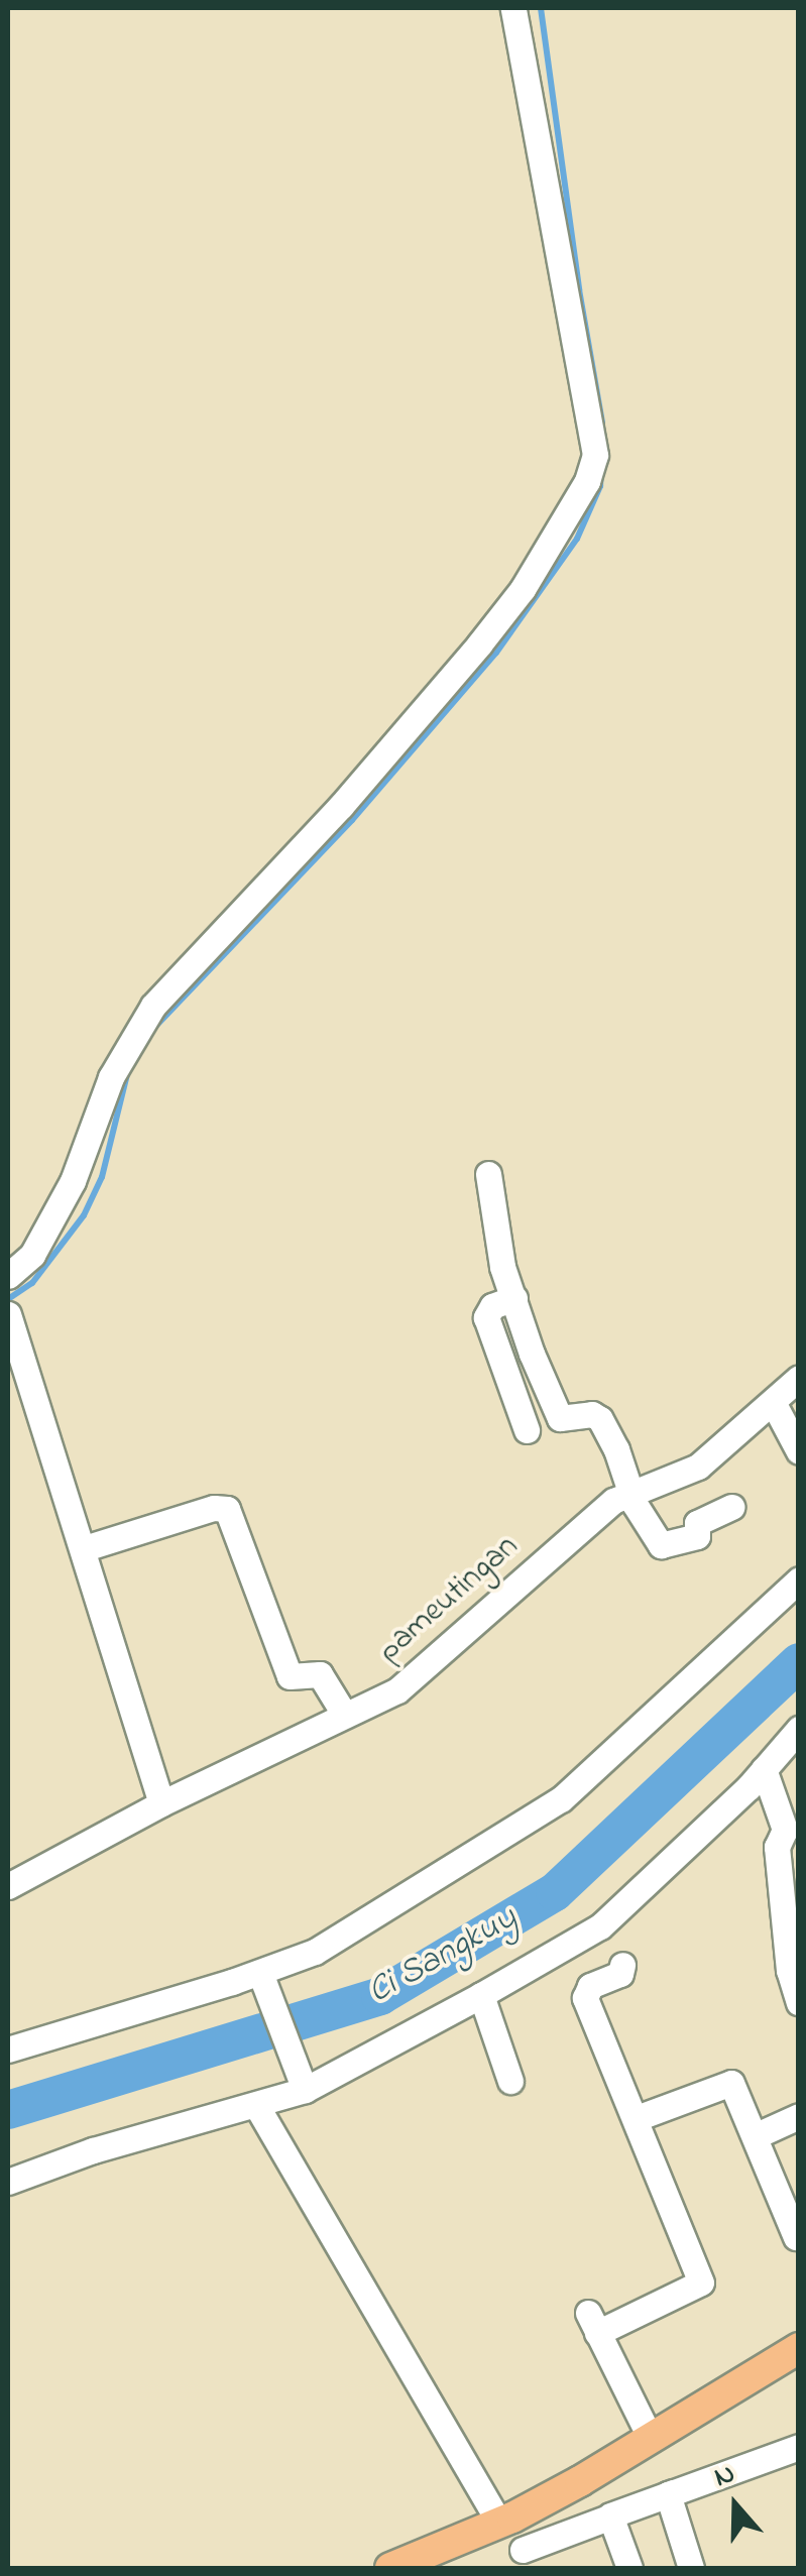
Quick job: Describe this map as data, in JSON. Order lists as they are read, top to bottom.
{
  "streets": {
    "street": ["pameutingan"]
  },
  "water": ["Ci Sangkuy"],
  "north": "top"
}
